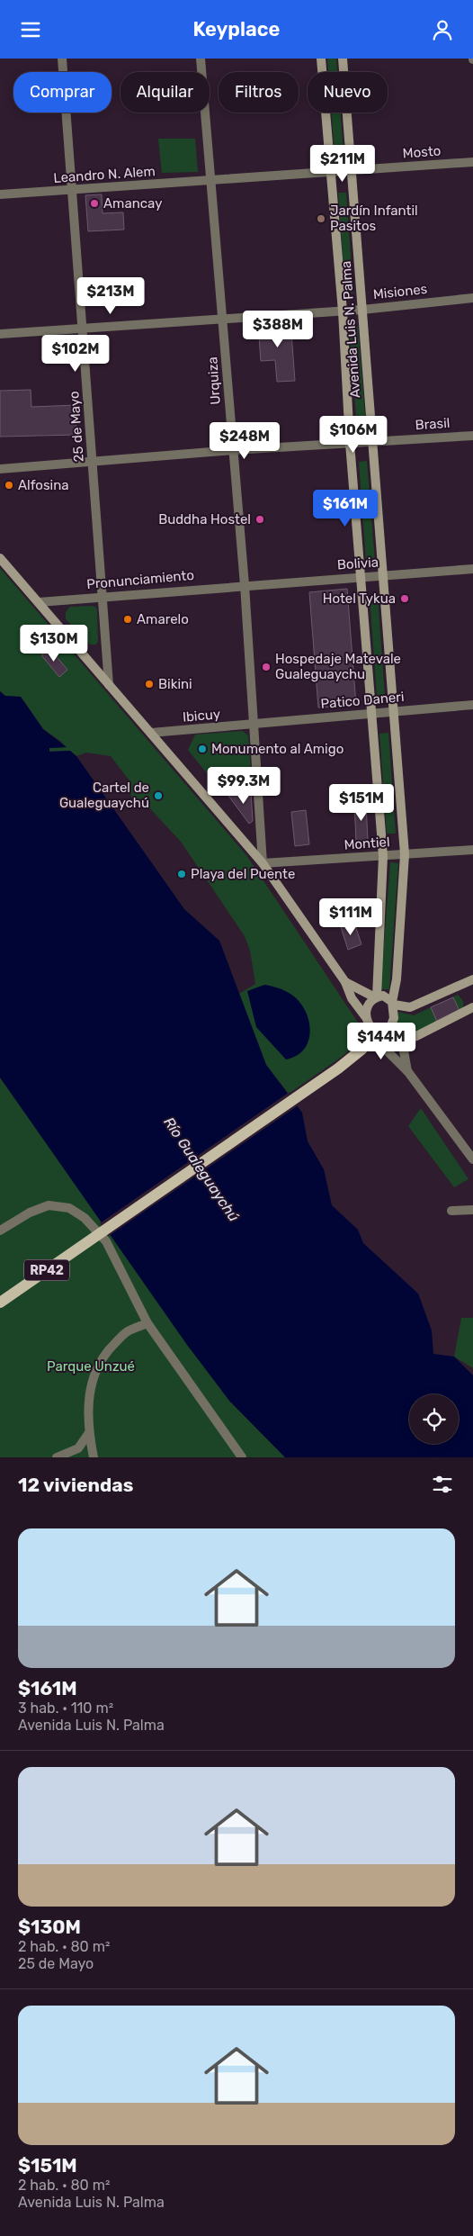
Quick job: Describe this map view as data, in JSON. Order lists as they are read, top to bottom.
{
  "streets": {
    "main road": ["Avenida Luis N. Palma", "RP42"],
    "street": [
      "Mosto",
      "Leandro N. Alem",
      "Misiones",
      "Urquiza",
      "Brasil",
      "25 de Mayo",
      "Bolivia",
      "Pronunciamiento",
      "Patico Daneri",
      "Ibicuy",
      "Montiel"
    ]
  },
  "crossings": [
    ["Mosto", "Leandro N. Alem"],
    ["Mosto", "Avenida Luis N. Palma"],
    ["Mosto", "Urquiza"],
    ["Leandro N. Alem", "Urquiza"],
    ["Leandro N. Alem", "25 de Mayo"],
    ["Misiones", "Avenida Luis N. Palma"],
    ["Misiones", "Urquiza"],
    ["Misiones", "25 de Mayo"],
    ["Avenida Luis N. Palma", "Brasil"],
    ["Avenida Luis N. Palma", "Bolivia"],
    ["Avenida Luis N. Palma", "Patico Daneri"],
    ["Avenida Luis N. Palma", "Montiel"],
    ["Avenida Luis N. Palma", "RP42"],
    ["Urquiza", "Brasil"],
    ["Urquiza", "Bolivia"],
    ["Urquiza", "Pronunciamiento"],
    ["Urquiza", "Patico Daneri"],
    ["Urquiza", "Ibicuy"],
    ["Urquiza", "Montiel"],
    ["Brasil", "25 de Mayo"],
    ["25 de Mayo", "Pronunciamiento"],
    ["Bolivia", "Pronunciamiento"],
    ["Patico Daneri", "Ibicuy"]
  ],
  "water": ["Río Gualeguaychú"],
  "parks": ["Parque Unzué"],
  "places": [
    "Amancay",
    "Jardín Infantil Pasitos",
    "Alfosina",
    "Buddha Hostel",
    "Hotel Tykua",
    "Amarelo",
    "Hospedaje Matevale Gualeguaychu",
    "Bikini",
    "Monumento al Amigo",
    "Cartel de Gualeguaychú",
    "Playa del Puente"
  ],
  "page": {
    "header": "Keyplace",
    "chip": [
      "Comprar",
      "Alquilar",
      "Filtros",
      "Nuevo"
    ],
    "price": [
      "$211M",
      "$213M",
      "$388M",
      "$102M",
      "$106M",
      "$248M",
      "$161M",
      "$130M",
      "$99.3M",
      "$151M",
      "$111M",
      "$144M"
    ],
    "heading": "12 viviendas",
    "list": [
      {
        "name": "$161M",
        "note": "3 hab. · 110 m² · Avenida Luis N. Palma"
      },
      {
        "name": "$130M",
        "note": "2 hab. · 80 m² · 25 de Mayo"
      },
      {
        "name": "$151M",
        "note": "2 hab. · 80 m² · Avenida Luis N. Palma"
      }
    ]
  }
}
